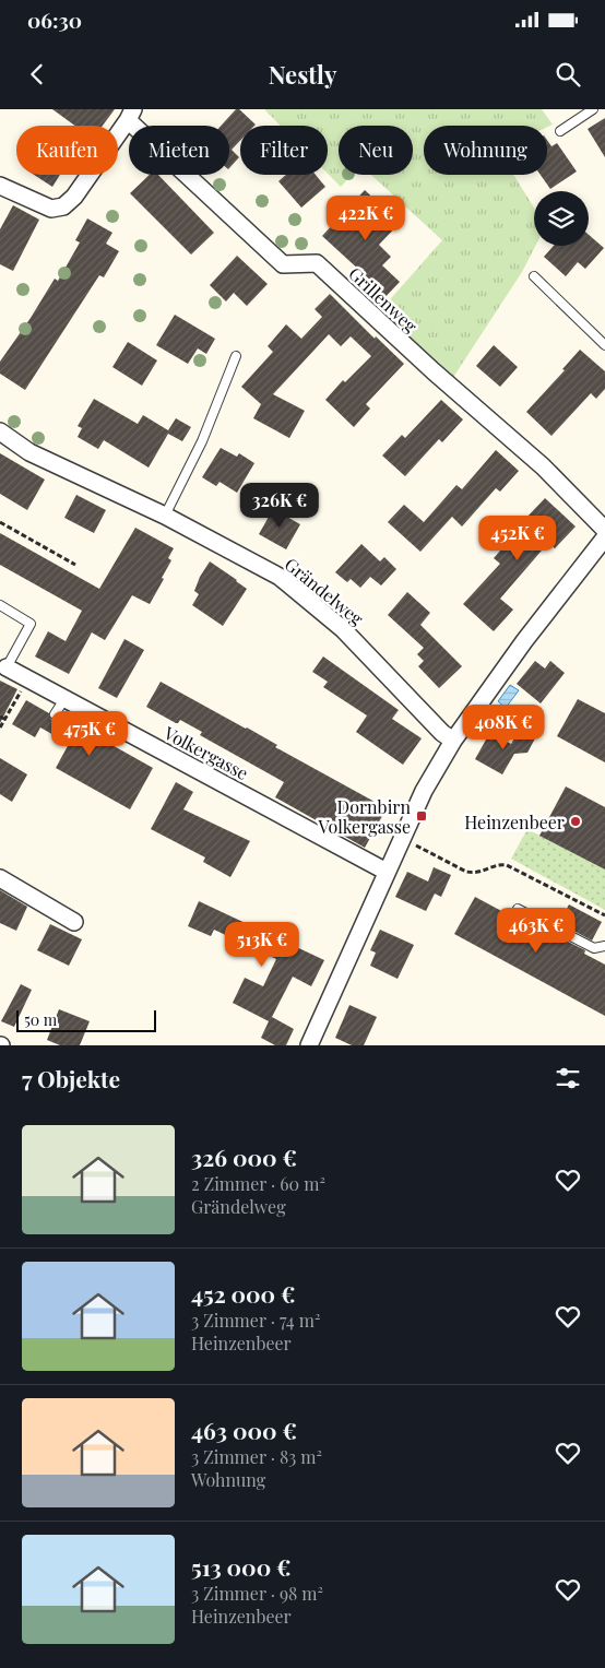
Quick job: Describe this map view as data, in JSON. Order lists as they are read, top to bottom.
{
  "streets": {
    "street": ["Grillenweg", "Grändelweg", "Volkergasse"]
  },
  "places": {
    "transit": ["Dornbirn Volkergasse"],
    "other": ["Heinzenbeer"]
  },
  "scale_bar": "50 m",
  "page": {
    "status": "06:30",
    "header": "Nestly",
    "chip": [
      "Kaufen",
      "Mieten",
      "Filter",
      "Neu",
      "Wohnung"
    ],
    "price": [
      "422K €",
      "326K €",
      "452K €",
      "408K €",
      "475K €",
      "463K €",
      "513K €"
    ],
    "scale": "50 m",
    "heading": "7 Objekte",
    "list": [
      {
        "name": "326 000 €",
        "note": "2 Zimmer · 60 m² · Grändelweg"
      },
      {
        "name": "452 000 €",
        "note": "3 Zimmer · 74 m² · Heinzenbeer"
      },
      {
        "name": "463 000 €",
        "note": "3 Zimmer · 83 m² · Wohnung"
      },
      {
        "name": "513 000 €",
        "note": "3 Zimmer · 98 m² · Heinzenbeer"
      }
    ]
  }
}
